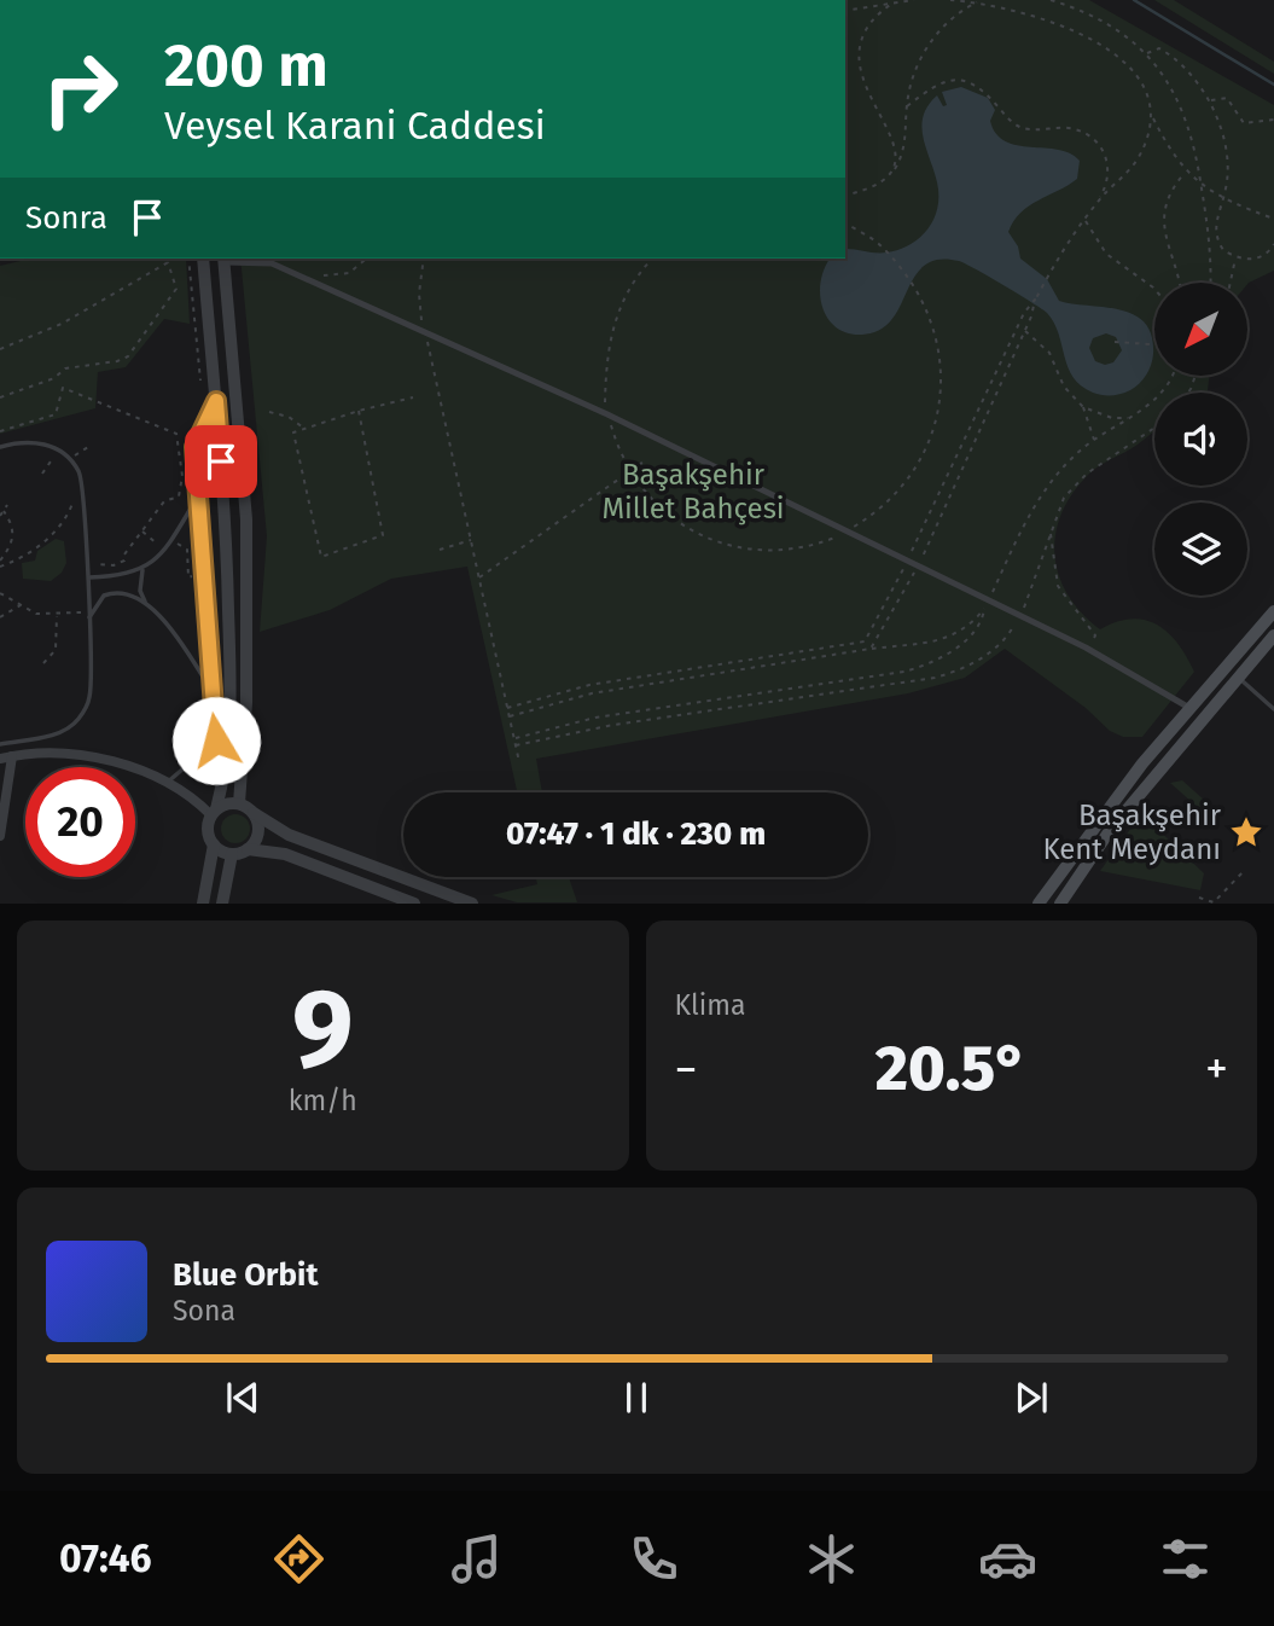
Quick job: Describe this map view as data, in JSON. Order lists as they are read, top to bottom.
{
  "parks": ["Başakşehir Millet Bahçesi"],
  "places": {
    "place": ["Başakşehir Kent Meydanı"]
  },
  "north": "bottom left",
  "page": {
    "turn": ["200 m", "Veysel Karani Caddesi"],
    "then": "Sonra",
    "limit": "20",
    "trip": "07:47 · 1 dk · 230 m",
    "tile": [
      ["9", "km/h"],
      "Klima"
    ],
    "heat": ["−", "20.5°", "+"],
    "song": ["Blue Orbit", "Sona"],
    "tabs": "07:46"
  }
}
